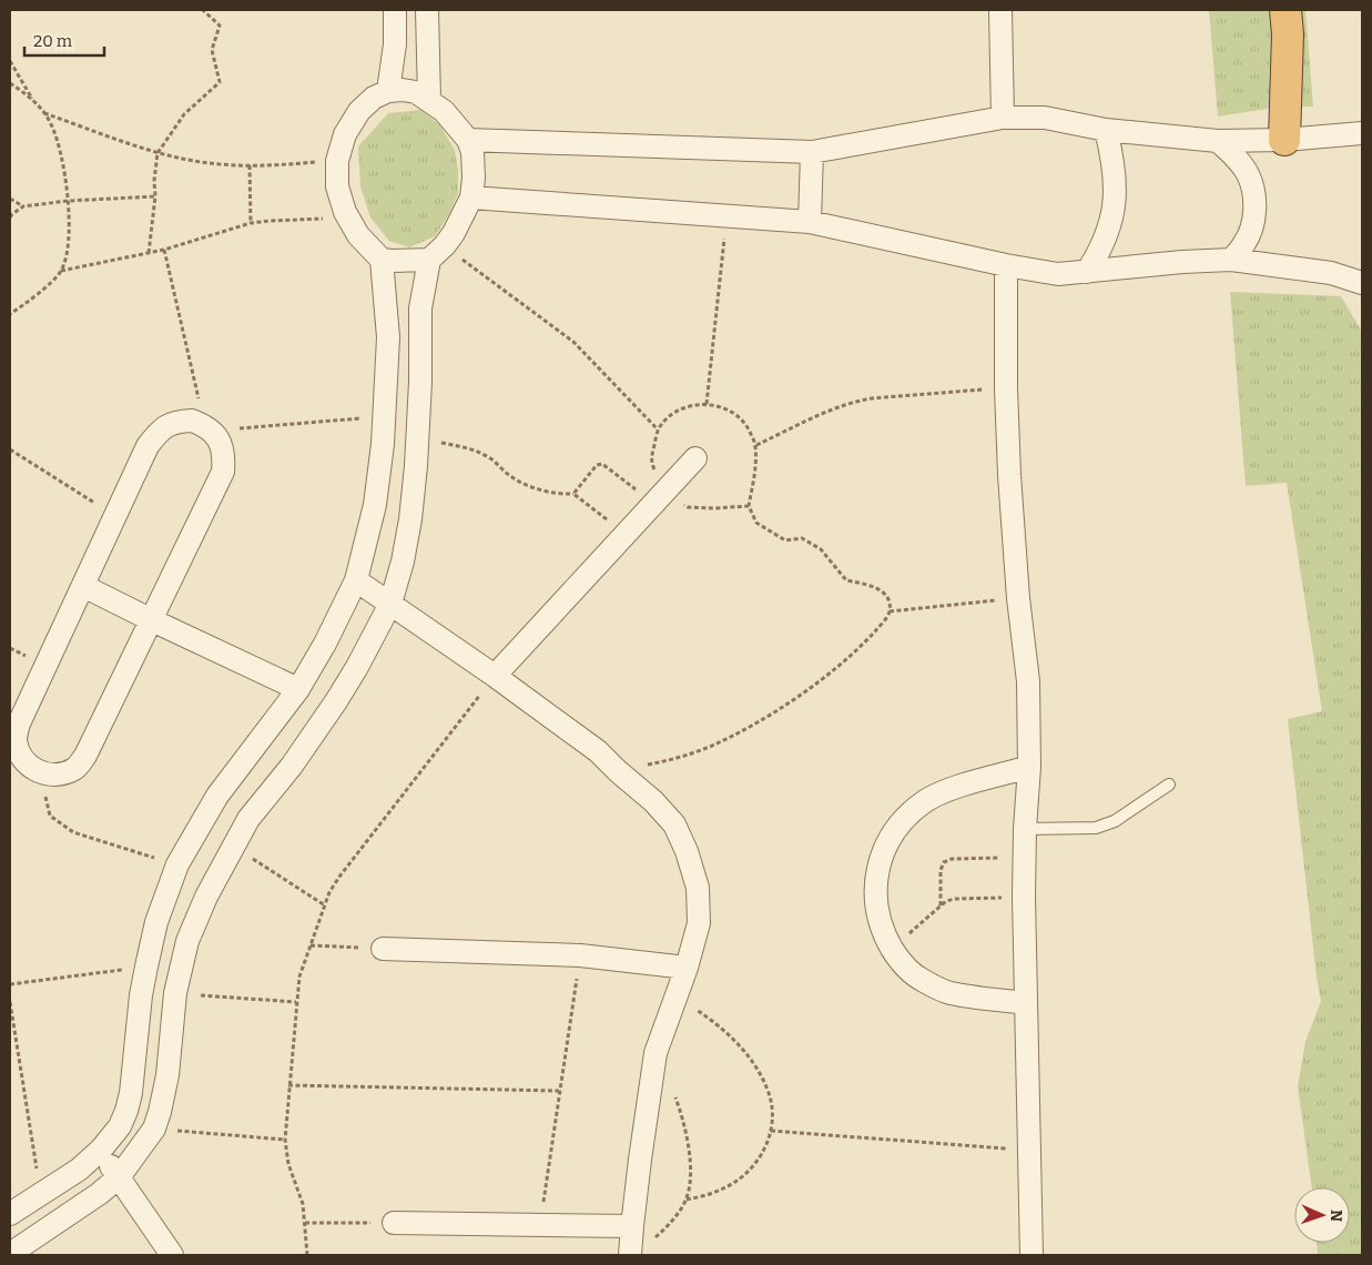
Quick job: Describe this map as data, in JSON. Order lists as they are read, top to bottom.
{
  "scale_bar": "20 m",
  "north": "right"
}
